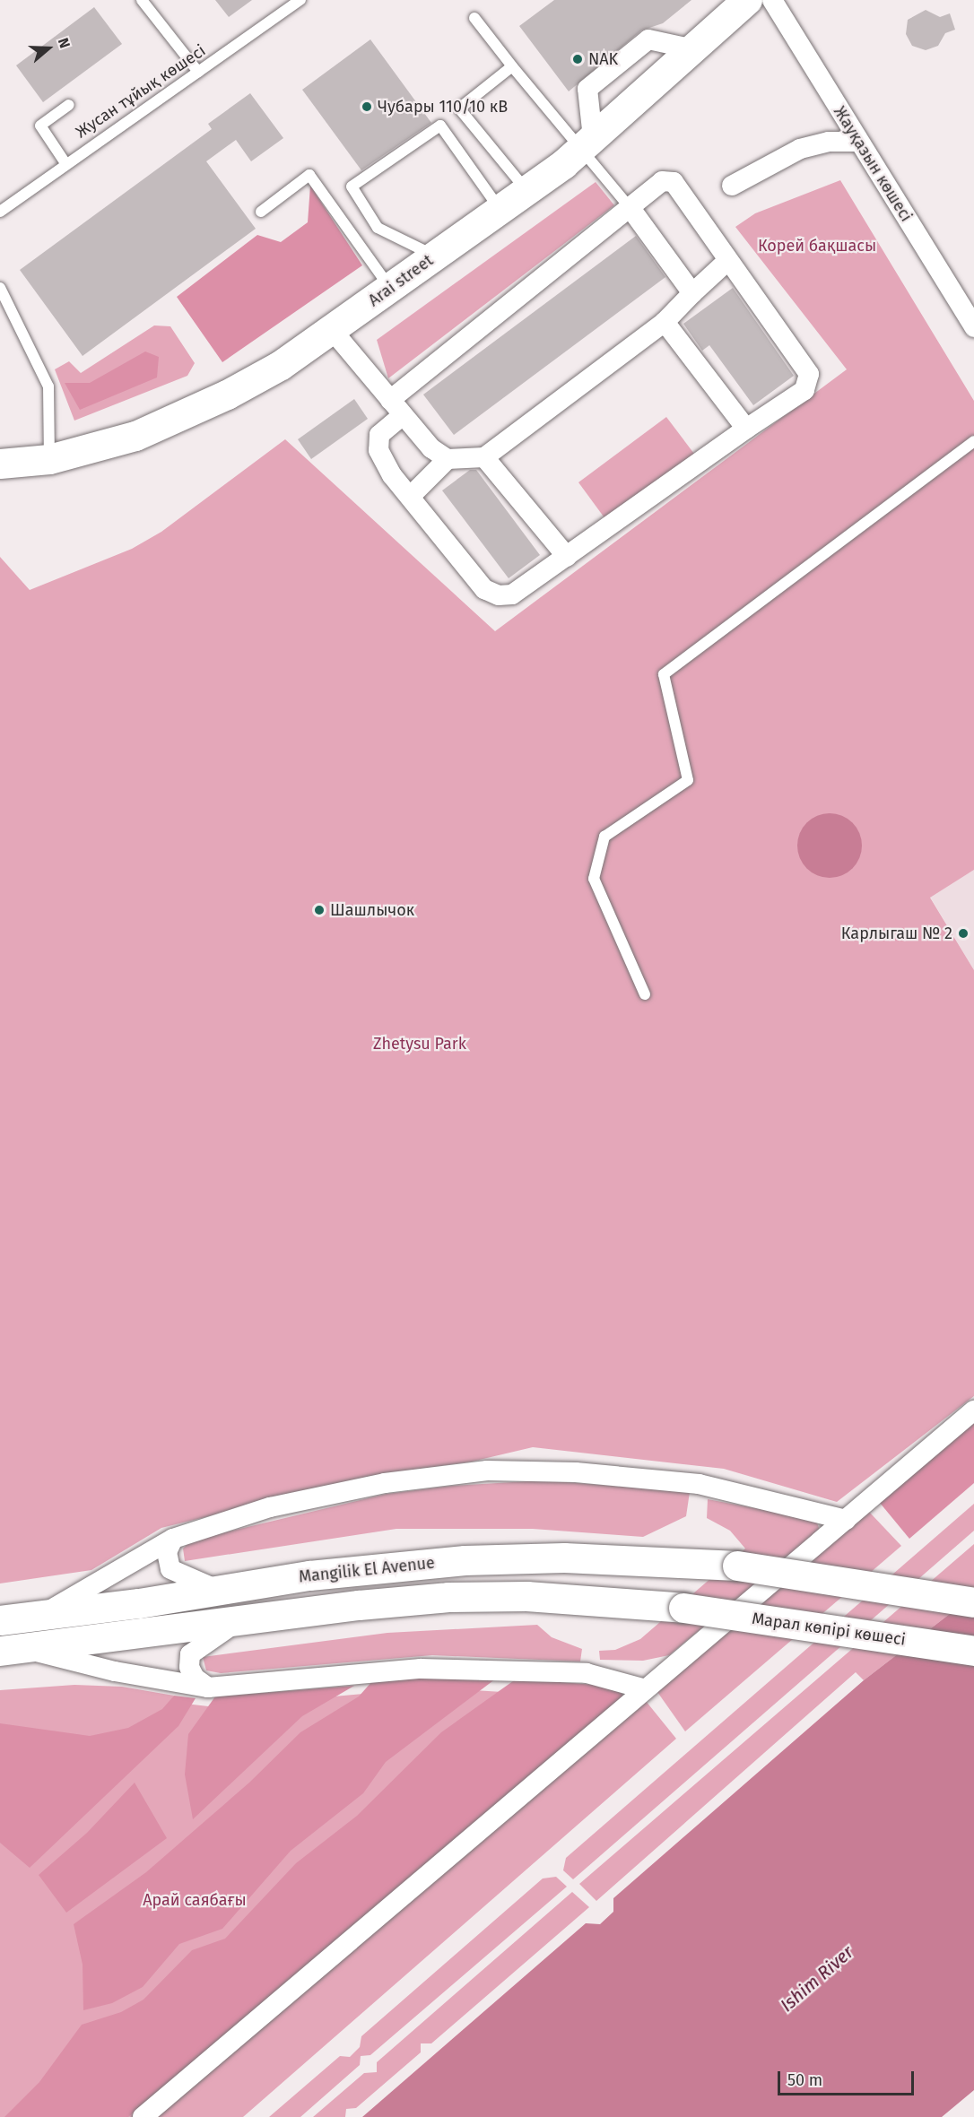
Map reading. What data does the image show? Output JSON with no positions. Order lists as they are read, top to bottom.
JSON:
{
  "streets": {
    "main road": ["Arai street", "Mangilik El Avenue", "Марал көпірі көшесі"],
    "street": ["Жауқазын көшесі"],
    "lane": ["Жусан тұйық көшесі"]
  },
  "crossings": [
    ["Mangilik El Avenue", "Марал көпірі көшесі"]
  ],
  "water": ["Ishim River"],
  "parks": ["Корей бақшасы", "Zhetysu Park", "Арай саябағы"],
  "places": [
    "NAK",
    "Чубары 110/10 кВ",
    "Шашлычок",
    "Карлыгаш № 2"
  ],
  "scale_bar": "50 m",
  "north": "right"
}
